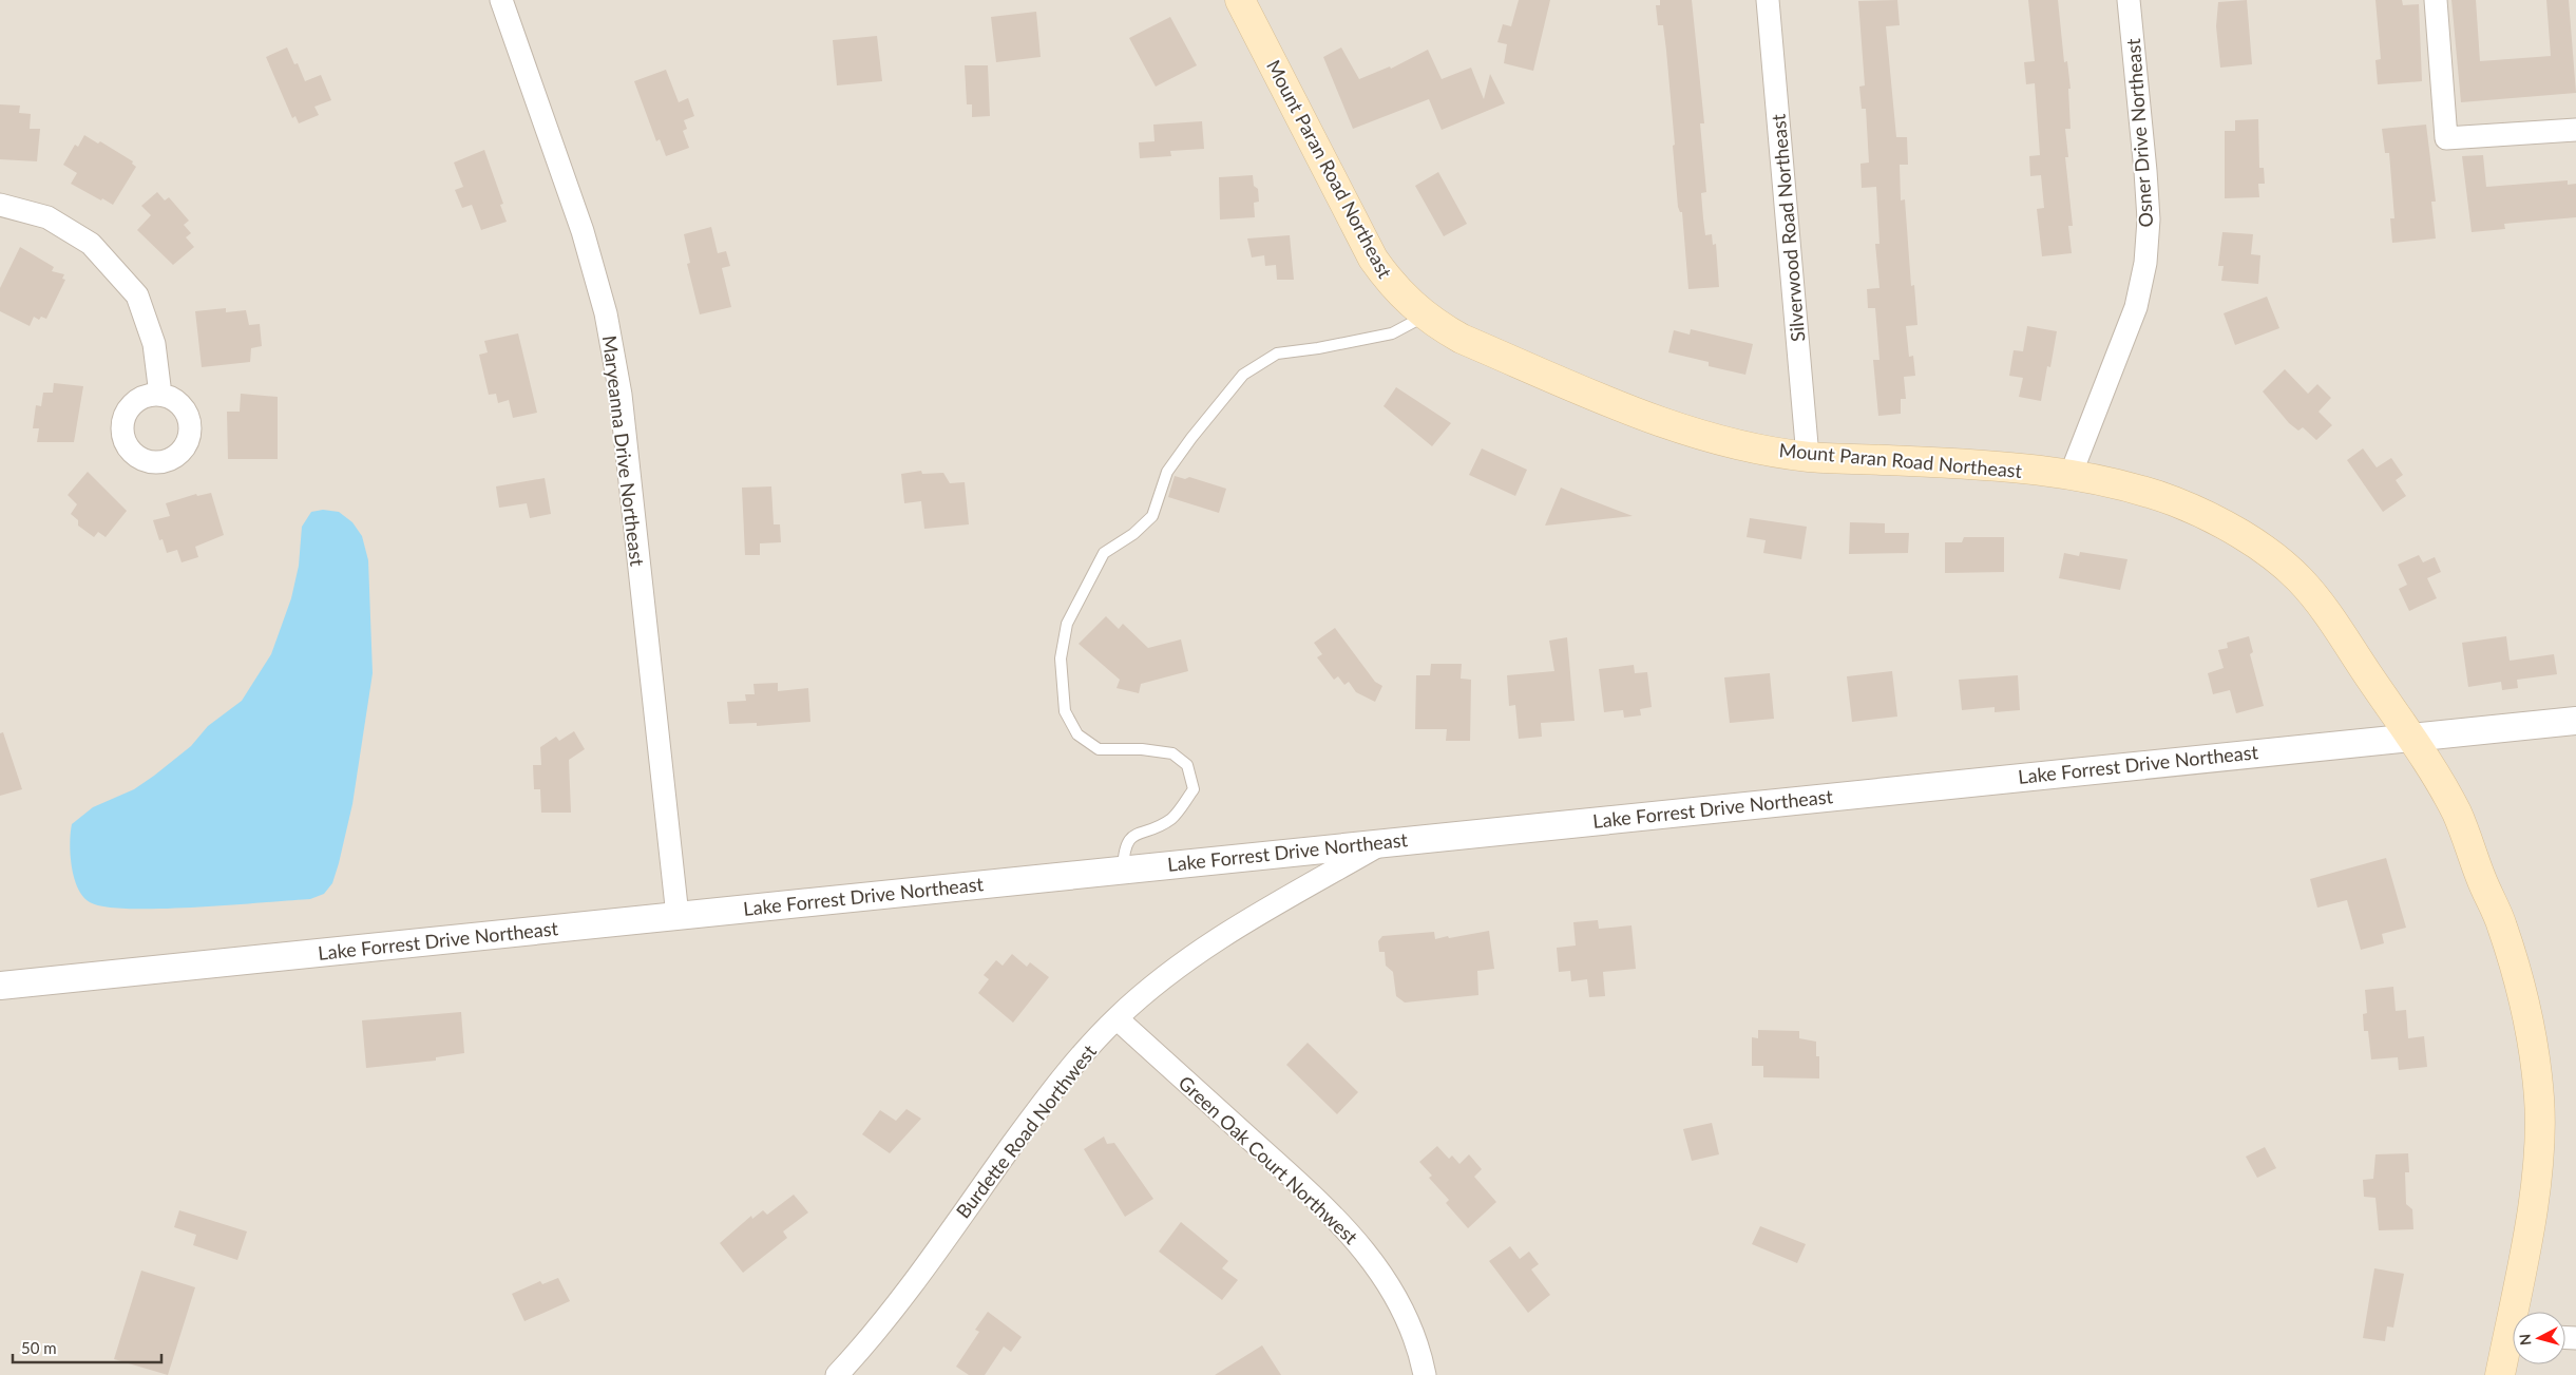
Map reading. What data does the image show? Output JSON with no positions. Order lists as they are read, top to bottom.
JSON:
{
  "streets": {
    "main road": ["Mount Paran Road Northeast"],
    "street": [
      "Osner Drive Northeast",
      "Silverwood Road Northeast",
      "Maryeanna Drive Northeast",
      "Lake Forrest Drive Northeast",
      "Burdette Road Northwest",
      "Green Oak Court Northwest"
    ]
  },
  "crossings": [
    ["Osner Drive Northeast", "Mount Paran Road Northeast"],
    ["Mount Paran Road Northeast", "Silverwood Road Northeast"],
    ["Mount Paran Road Northeast", "Lake Forrest Drive Northeast"],
    ["Maryeanna Drive Northeast", "Lake Forrest Drive Northeast"],
    ["Lake Forrest Drive Northeast", "Burdette Road Northwest"],
    ["Burdette Road Northwest", "Green Oak Court Northwest"]
  ],
  "scale_bar": "50 m",
  "north": "left"
}
